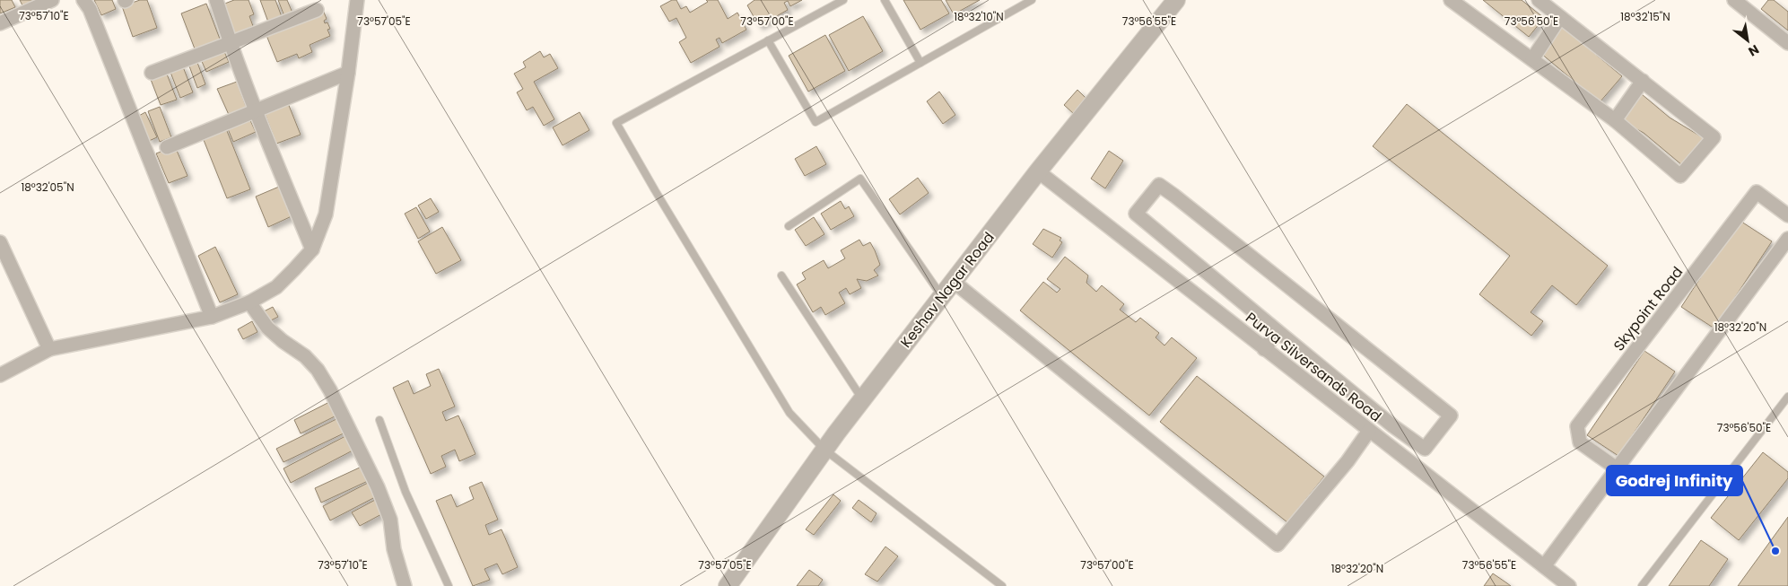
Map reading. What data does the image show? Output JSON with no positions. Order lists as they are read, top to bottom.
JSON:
{
  "streets": {
    "street": ["Keshav Nagar Road", "Skypoint Road", "Purva Silversands Road"]
  },
  "crossings": [
    ["Keshav Nagar Road", "Purva Silversands Road"]
  ],
  "places": ["Godrej Infinity"],
  "north": "bottom right",
  "coordinates": [
    "73°57'10\"E",
    "18°32'15\"N",
    "18°32'10\"N",
    "73°57'05\"E",
    "73°57'00\"E",
    "73°56'50\"E",
    "73°56'55\"E",
    "18°32'05\"N",
    "18°32'20\"N"
  ]
}
